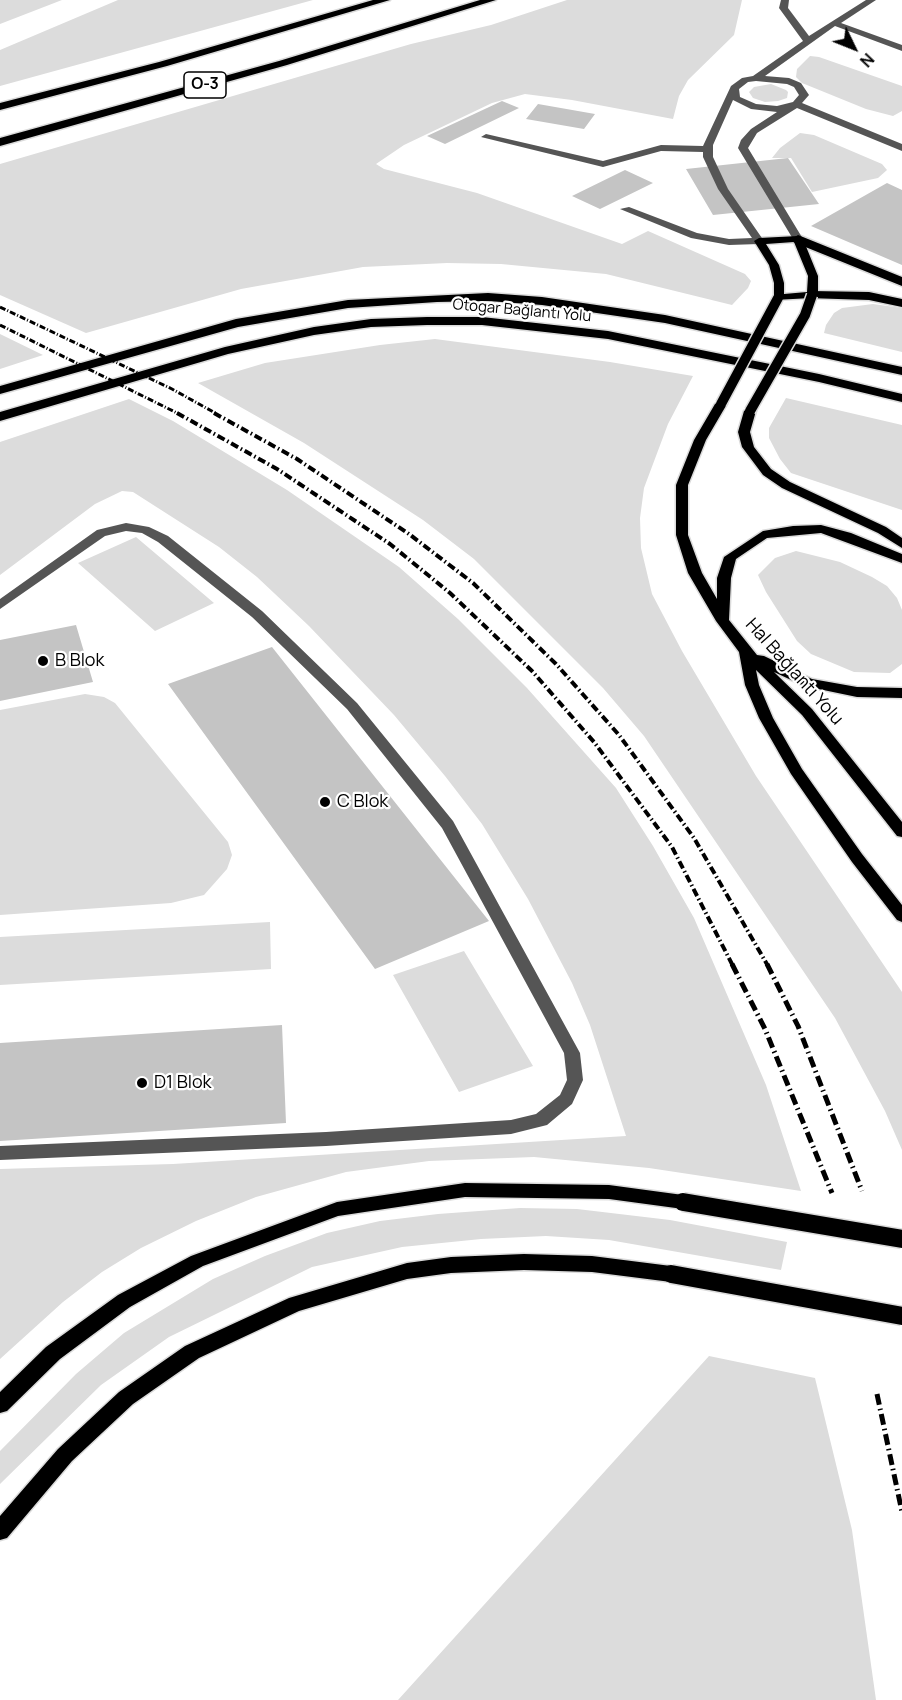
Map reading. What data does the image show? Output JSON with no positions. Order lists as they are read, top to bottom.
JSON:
{
  "streets": {
    "highway": ["O-3", "Otogar Bağlantı Yolu"],
    "main road": ["Hal Bağlantı Yolu"]
  },
  "places": ["B Blok", "C Blok", "D1 Blok"],
  "north": "bottom right"
}
